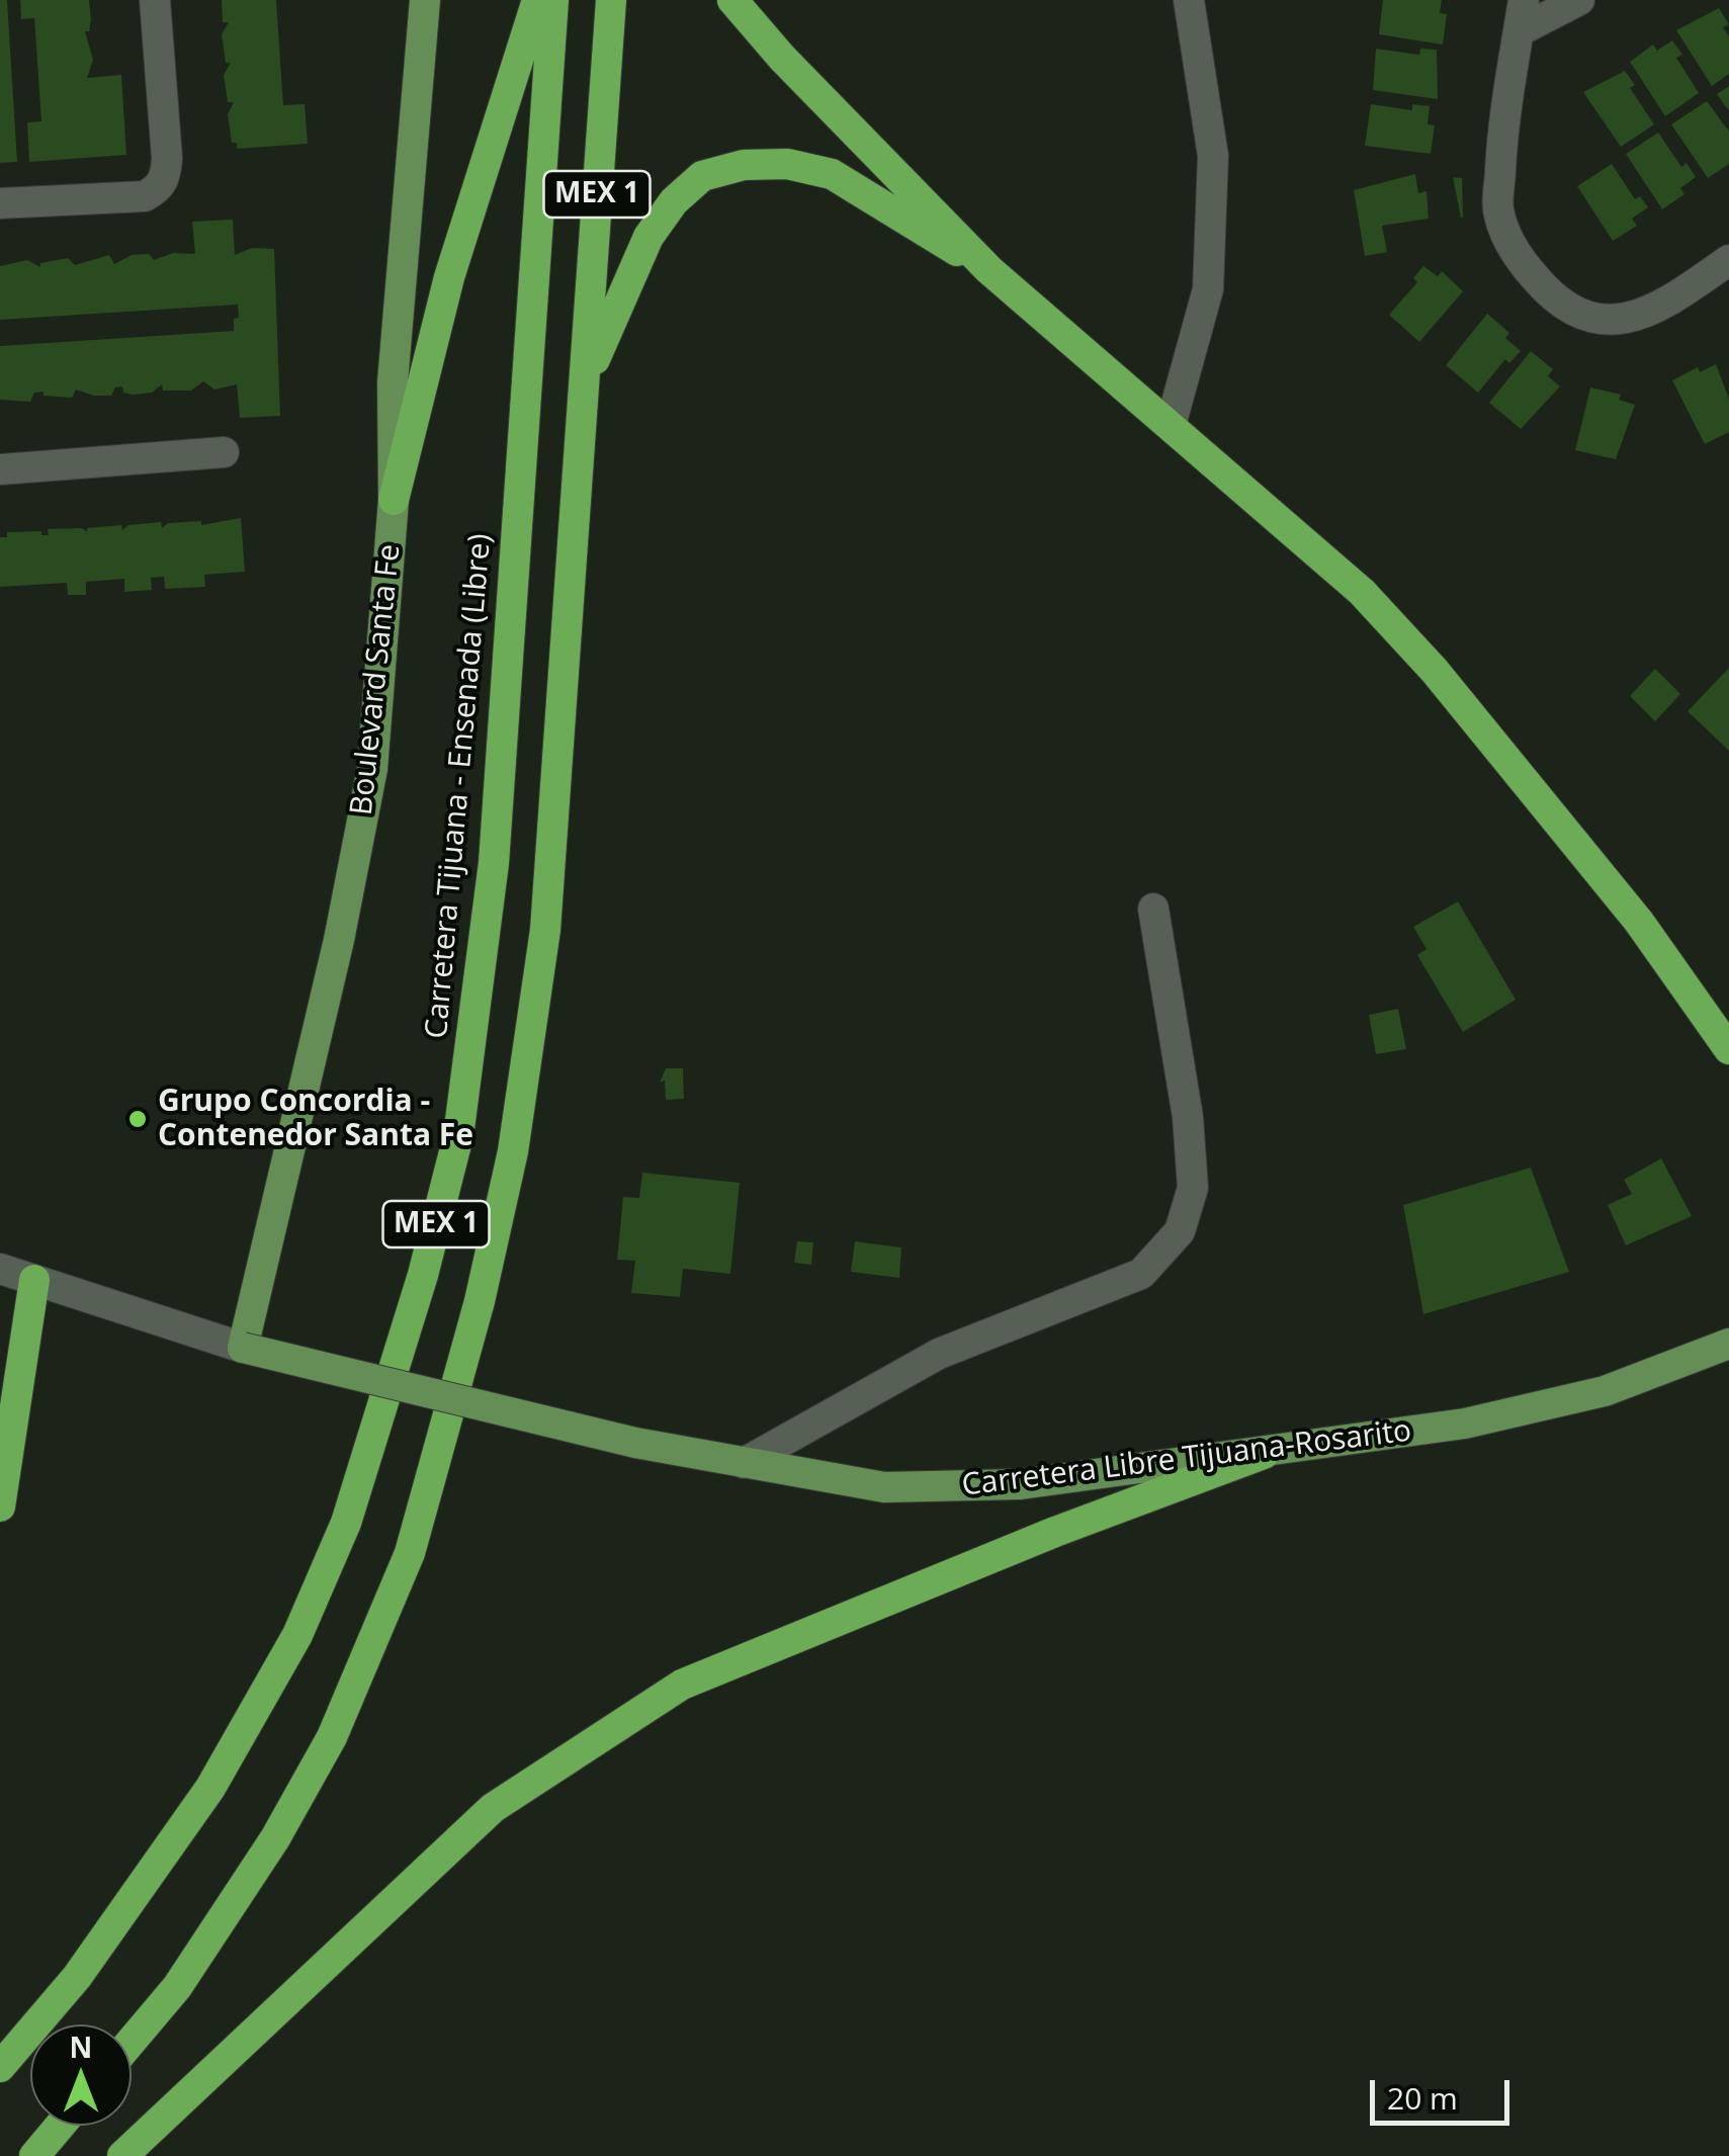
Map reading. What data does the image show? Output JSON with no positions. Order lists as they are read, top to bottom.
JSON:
{
  "streets": {
    "highway": ["MEX 1", "Carretera Tijuana - Ensenada (Libre)"],
    "main road": ["Boulevard Santa Fe", "Carretera Libre Tijuana-Rosarito"]
  },
  "crossings": [
    ["Boulevard Santa Fe", "Carretera Libre Tijuana-Rosarito"]
  ],
  "places": ["Grupo Concordia - Contenedor Santa Fe"],
  "scale_bar": "20 m",
  "north": "top"
}
